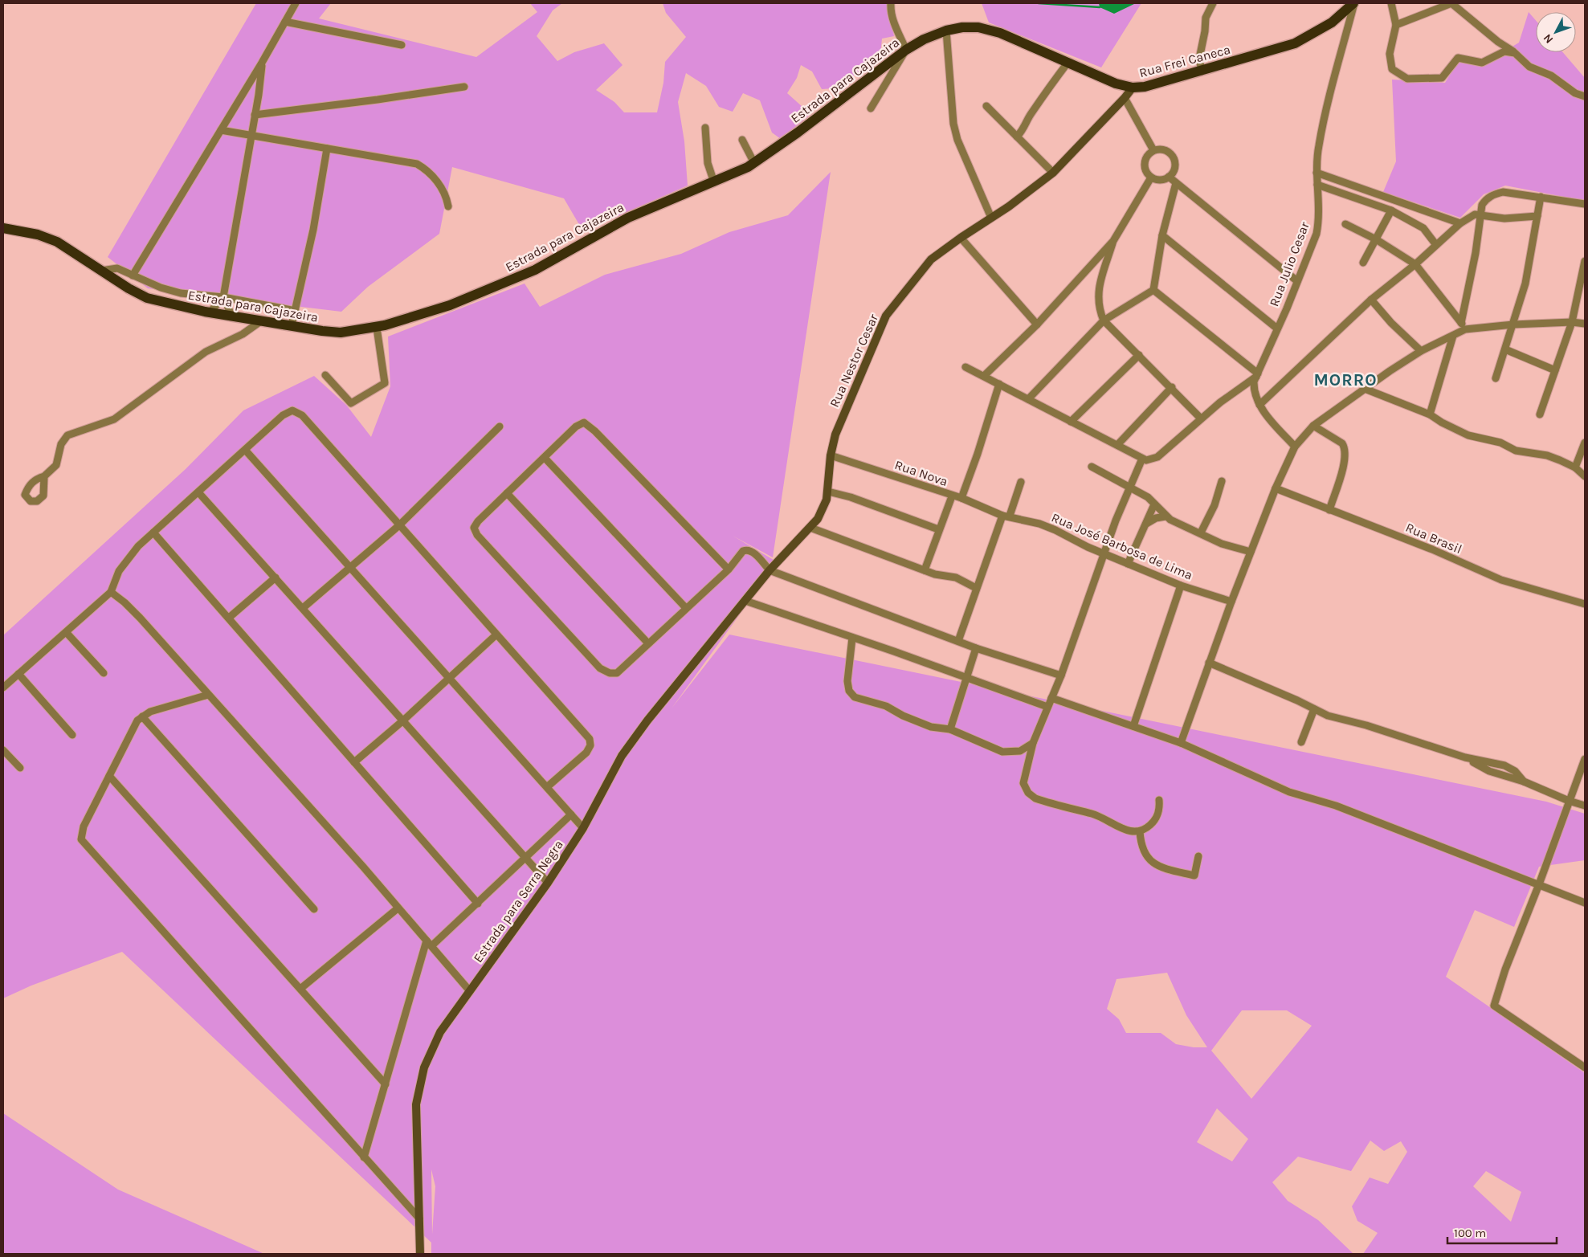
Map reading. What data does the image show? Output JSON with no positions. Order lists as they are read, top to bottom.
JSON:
{
  "streets": {
    "main road": ["Rua Frei Caneca", "Estrada para Cajazeira"],
    "street": [
      "Rua Julio Cesar",
      "Rua Nestor Cesar",
      "Rua Nova",
      "Rua Brasil",
      "Rua José Barbosa de Lima",
      "Estrada para Serra Negra"
    ]
  },
  "crossings": [
    ["Rua Frei Caneca", "Estrada para Cajazeira"],
    ["Rua Frei Caneca", "Rua Julio Cesar"],
    ["Rua Frei Caneca", "Rua Nestor Cesar"],
    ["Rua Nestor Cesar", "Rua Nova"],
    ["Rua Nestor Cesar", "Estrada para Serra Negra"],
    ["Rua Nova", "Rua José Barbosa de Lima"]
  ],
  "districts": ["MORRO"],
  "scale_bar": "100 m",
  "north": "bottom left"
}
